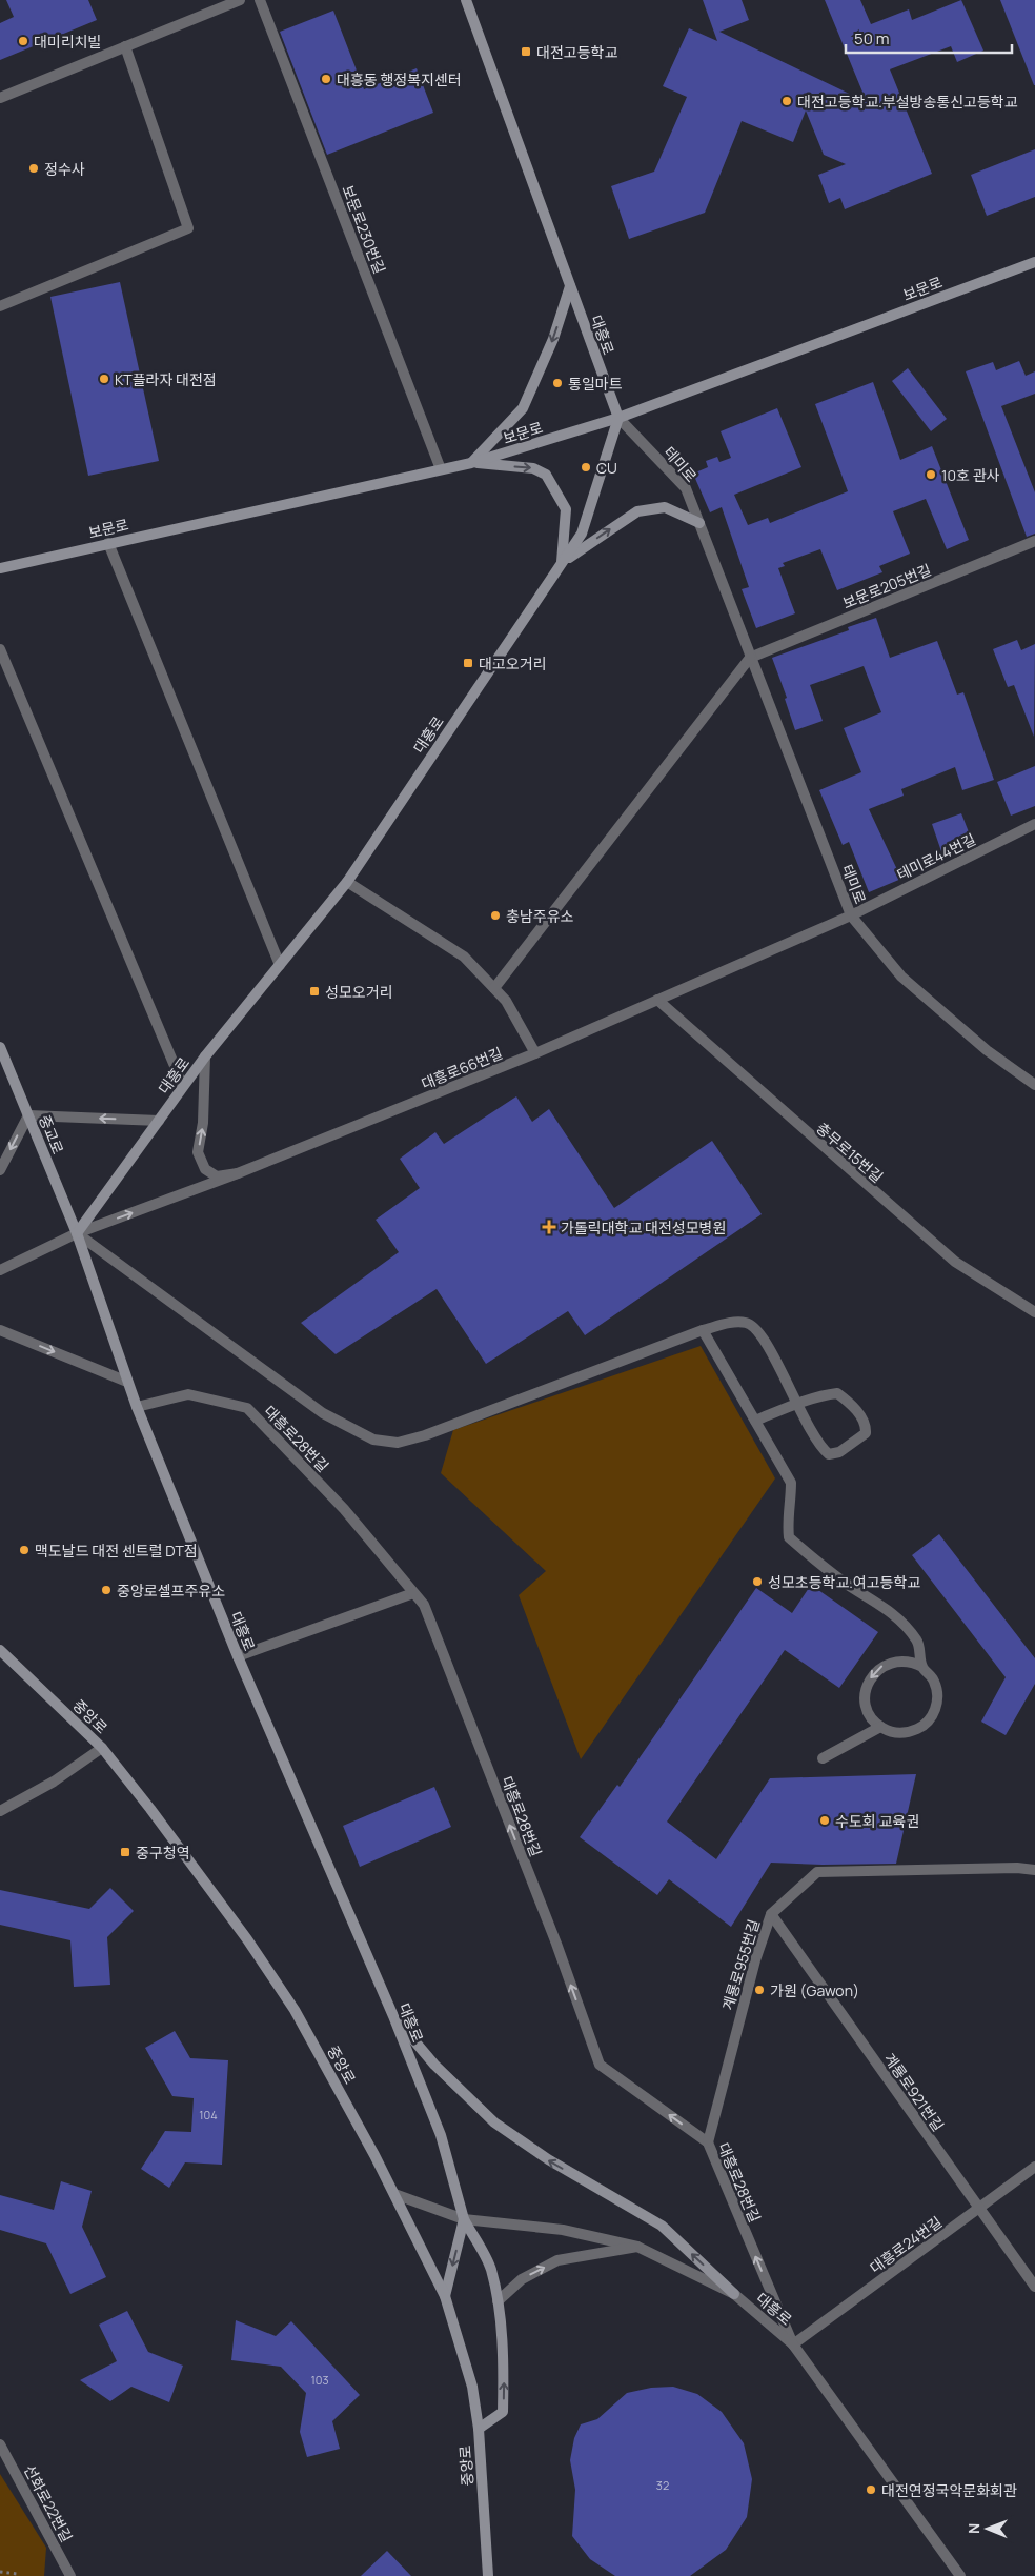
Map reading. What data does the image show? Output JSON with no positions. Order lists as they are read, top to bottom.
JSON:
{
  "streets": {
    "main road": [
      "보문로",
      "대흥로",
      "중교로",
      "중앙로"
    ],
    "street": [
      "보문로230번길",
      "테미로",
      "보문로205번길",
      "테미로44번길",
      "대흥로66번길",
      "충무로15번길",
      "대흥로28번길",
      "계룡로955번길",
      "계룡로921번길",
      "대흥로24번길",
      "선화로22번길"
    ]
  },
  "crossings": [
    ["보문로230번길", "보문로"],
    ["보문로", "대흥로"],
    ["보문로", "테미로"],
    ["대흥로", "테미로"],
    ["대흥로", "대흥로66번길"],
    ["대흥로", "중교로"],
    ["대흥로", "대흥로28번길"],
    ["대흥로", "중앙로"],
    ["대흥로", "대흥로24번길"],
    ["테미로", "보문로205번길"],
    ["테미로", "테미로44번길"],
    ["테미로", "대흥로66번길"],
    ["테미로44번길", "대흥로66번길"],
    ["대흥로66번길", "중교로"],
    ["대흥로66번길", "충무로15번길"],
    ["대흥로28번길", "계룡로955번길"],
    ["대흥로28번길", "대흥로24번길"],
    ["계룡로955번길", "계룡로921번길"],
    ["계룡로921번길", "대흥로24번길"]
  ],
  "one_way": ["대흥로28번길"],
  "places": {
    "other": [
      "대미리치빌",
      "대흥동 행정복지센터",
      "대전고등학교.부설방송통신고등학교",
      "정수사",
      "KT플라자 대전점",
      "통일마트",
      "CU",
      "10호 관사",
      "충남주유소",
      "맥도날드 대전 센트럴 DT점",
      "성모초등학교.여고등학교",
      "중앙로셀프주유소",
      "수도회 교육권",
      "가원 (Gawon)",
      "대전연정국악문화회관"
    ],
    "transit": [
      "대전고등학교",
      "대고오거리",
      "성모오거리",
      "중구청역"
    ],
    "health": ["가톨릭대학교 대전성모병원"]
  },
  "house_numbers": ["104", "103", "32"],
  "scale_bar": "50 m",
  "north": "left"
}
